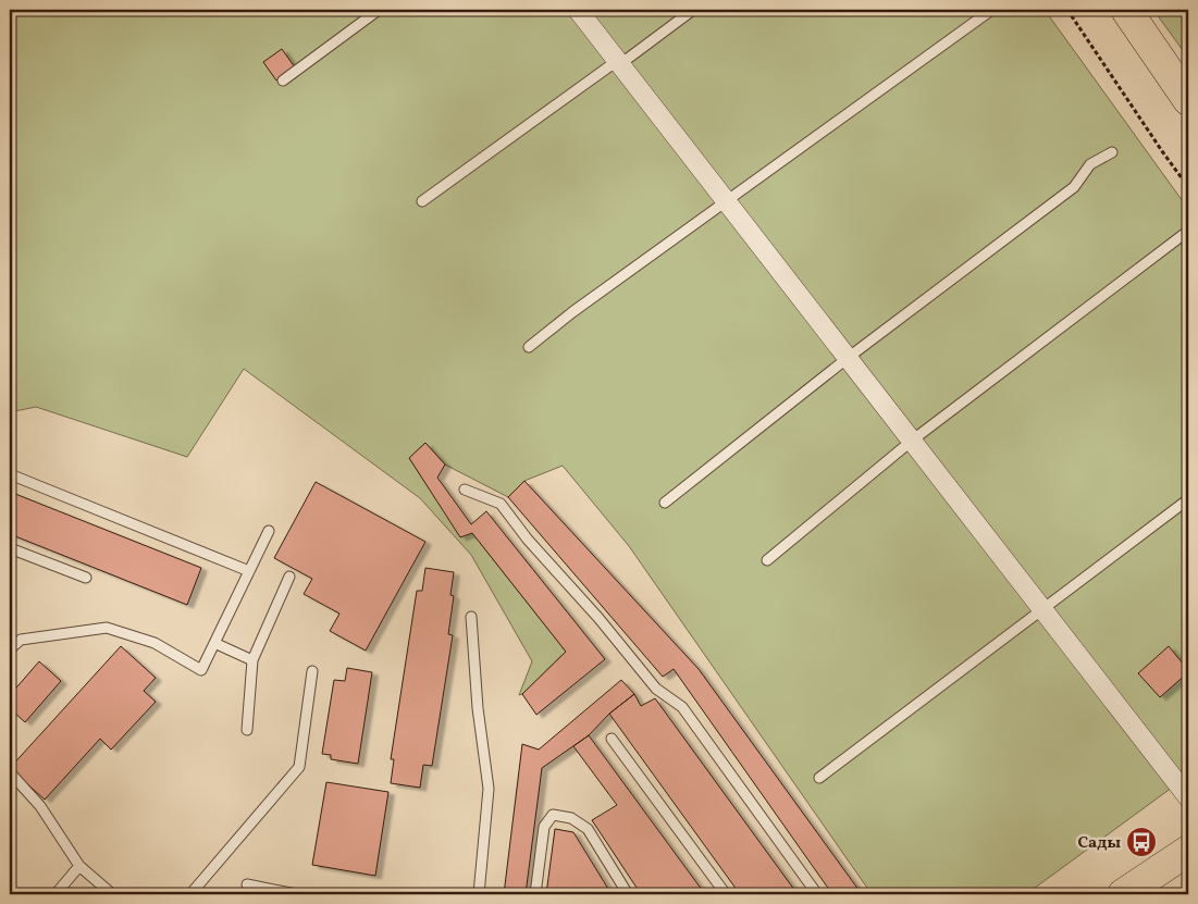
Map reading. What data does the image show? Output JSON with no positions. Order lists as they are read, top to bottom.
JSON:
{
  "places": {
    "bus stop": ["Сады"]
  }
}
